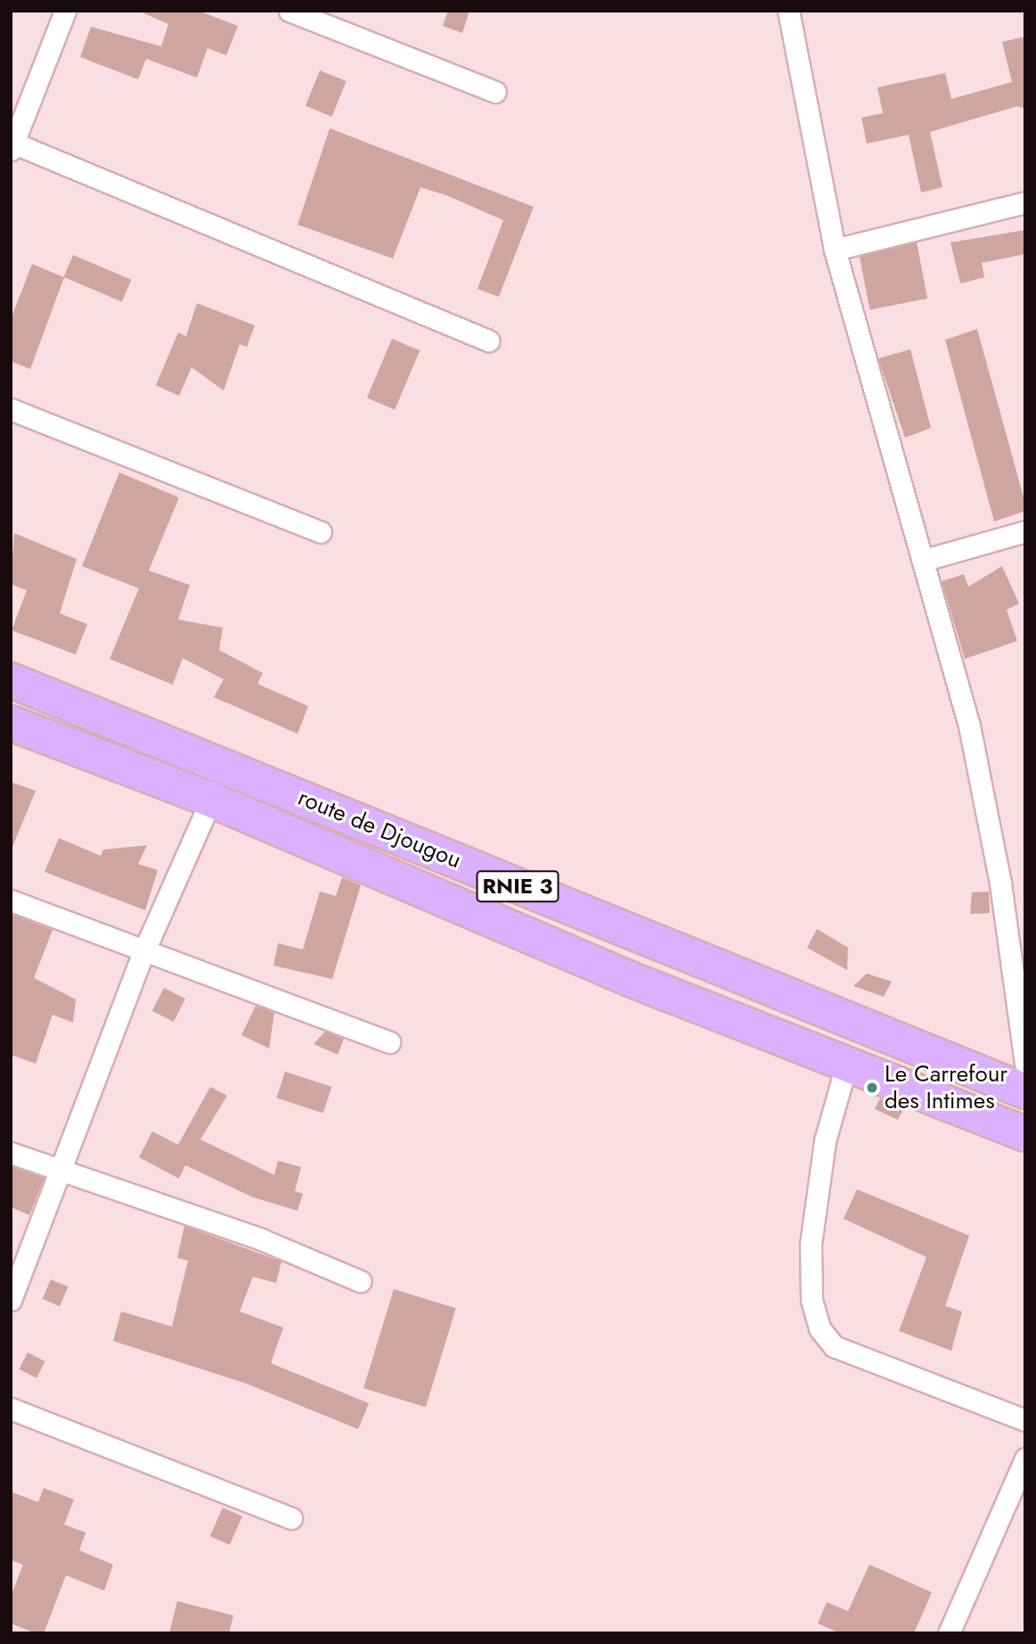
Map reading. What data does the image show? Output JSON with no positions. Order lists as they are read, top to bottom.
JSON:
{
  "streets": {
    "highway": ["route de Djougou", "RNIE 3"]
  },
  "places": ["Le Carrefour des Intimes"]
}
